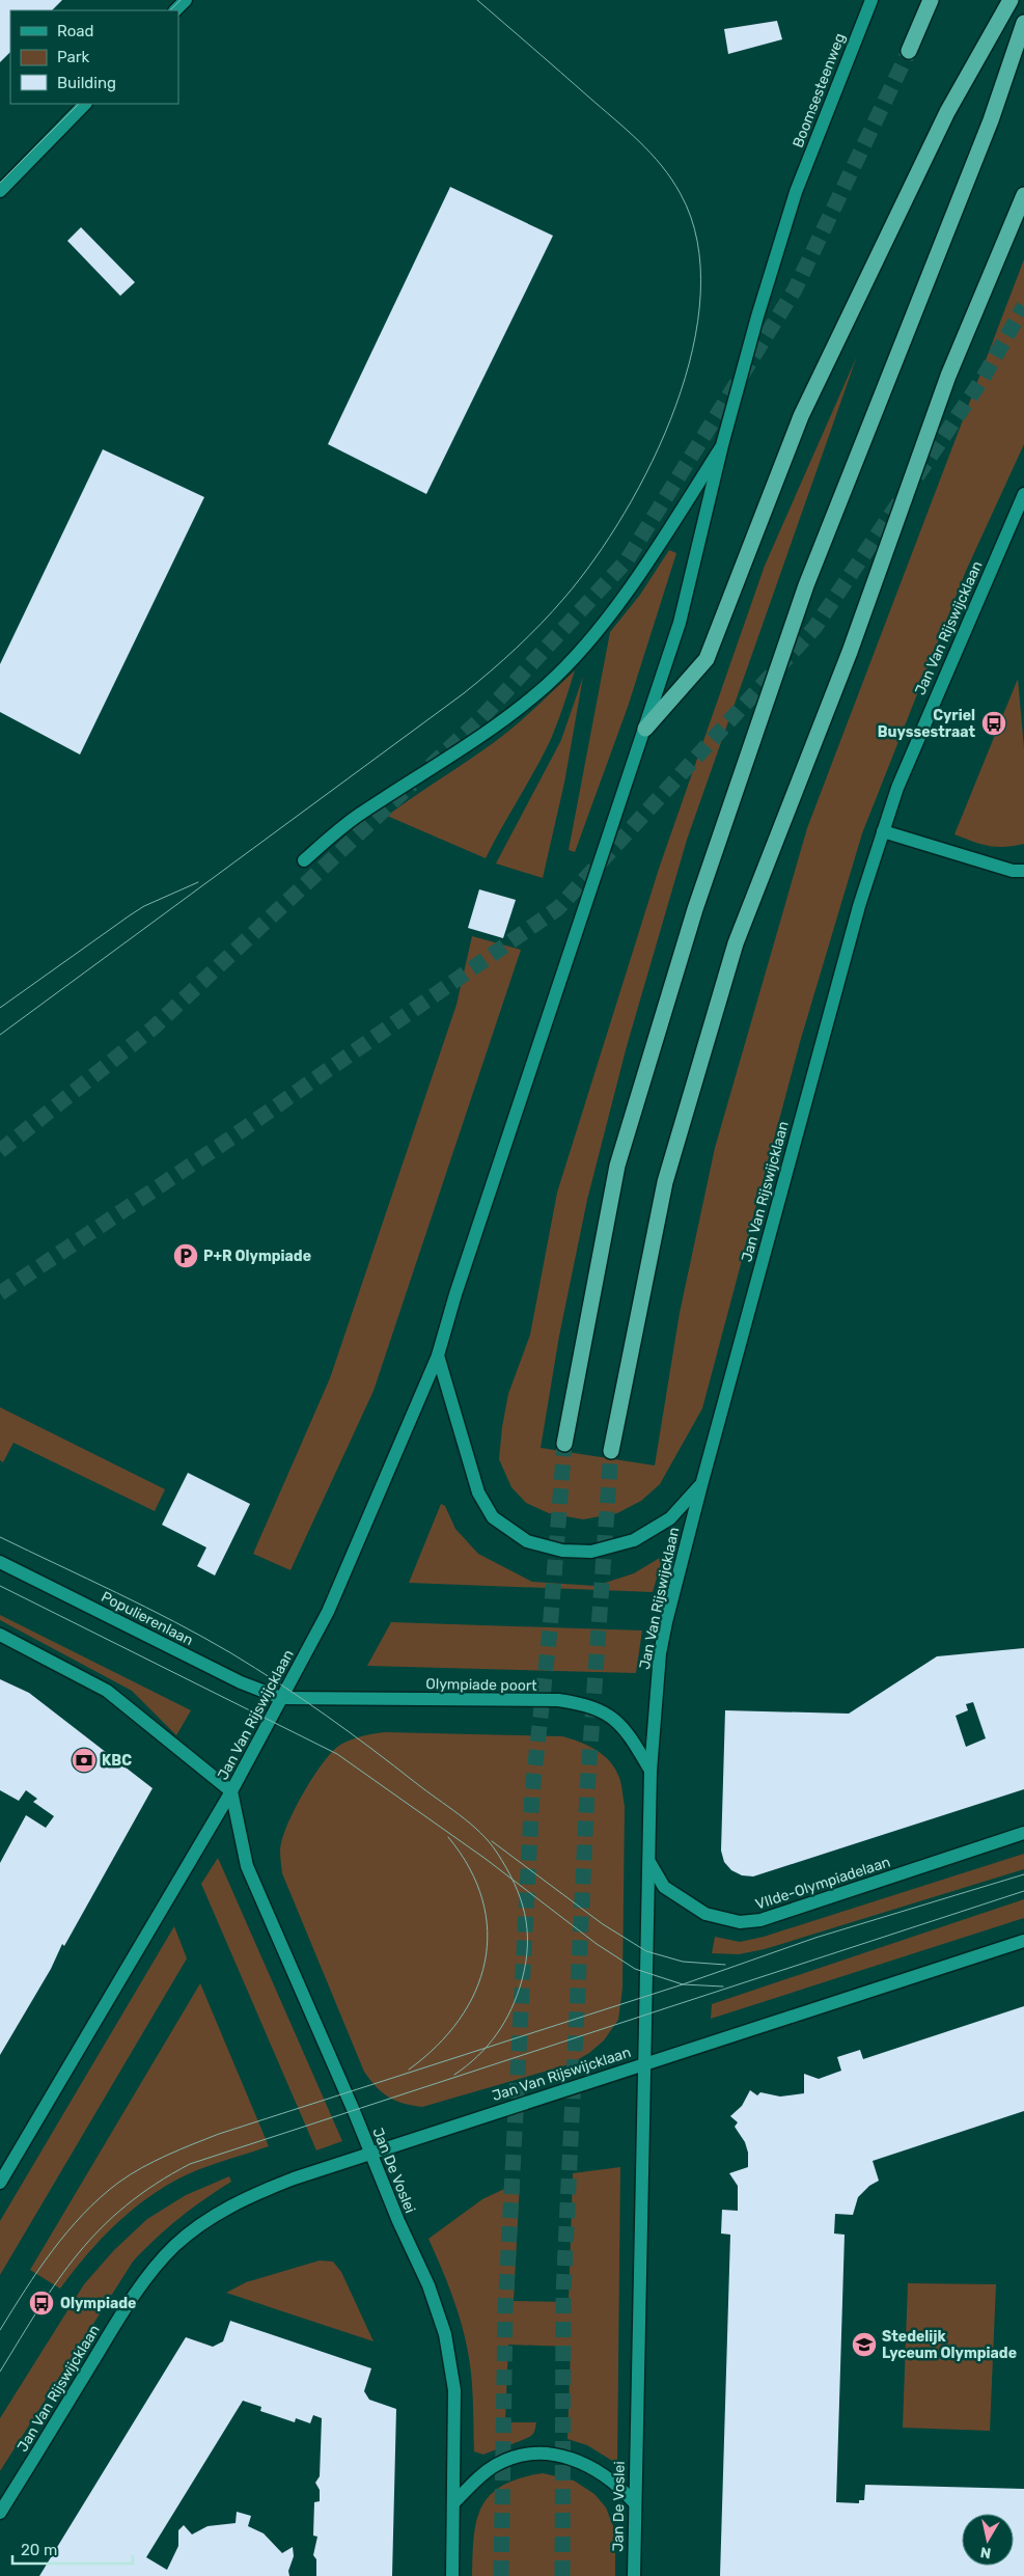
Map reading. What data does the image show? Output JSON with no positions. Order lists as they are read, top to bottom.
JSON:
{
  "streets": {
    "main road": [
      "Boomsesteenweg",
      "Jan Van Rijswijcklaan",
      "Populierenlaan",
      "Olympiade poort",
      "VIIde-Olympiadelaan",
      "Jan De Voslei"
    ]
  },
  "crossings": [
    ["Boomsesteenweg", "Jan Van Rijswijcklaan"],
    ["Jan Van Rijswijcklaan", "Populierenlaan"],
    ["Jan Van Rijswijcklaan", "Olympiade poort"],
    ["Jan Van Rijswijcklaan", "VIIde-Olympiadelaan"],
    ["Jan Van Rijswijcklaan", "Jan De Voslei"],
    ["Populierenlaan", "Olympiade poort"]
  ],
  "places": {
    "bus stop": ["Cyriel Buyssestraat", "Olympiade"],
    "parking": ["P+R Olympiade"],
    "bank": ["KBC"],
    "school or university": ["Stedelijk Lyceum Olympiade"]
  },
  "legend": ["Road", "Park", "Building"],
  "scale_bar": "20 m",
  "north": "bottom"
}
